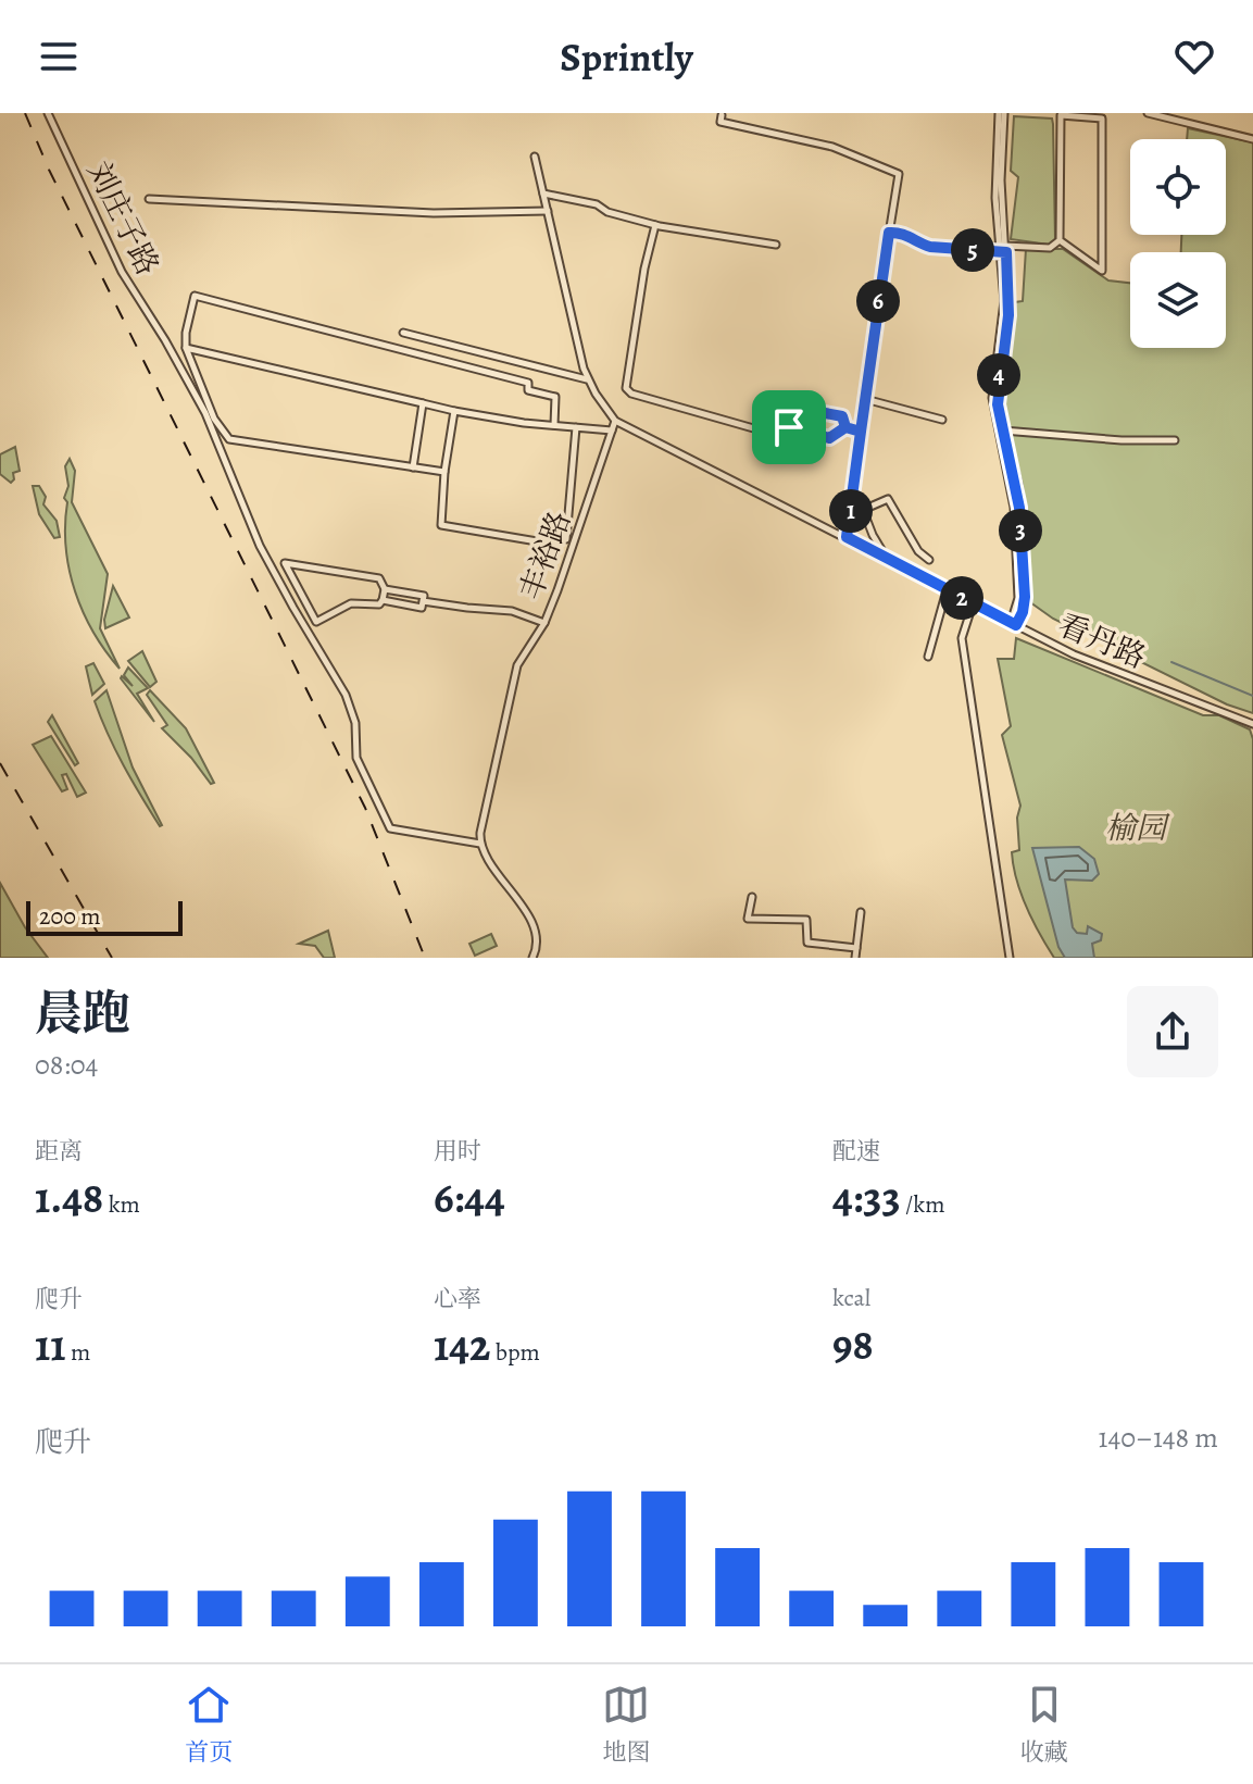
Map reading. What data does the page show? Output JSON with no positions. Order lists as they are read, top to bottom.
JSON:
{
  "streets": {
    "street": ["刘庄子路", "丰裕路", "看丹路"]
  },
  "crossings": [
    ["刘庄子路", "丰裕路"],
    ["丰裕路", "看丹路"]
  ],
  "parks": ["榆园"],
  "scale_bar": "200 m",
  "page": {
    "header": "Sprintly",
    "pins": [
      "5",
      "6",
      "4",
      "1",
      "3",
      "2"
    ],
    "scale": "200 m",
    "heading": ["晨跑", "08:04"],
    "stats": [
      ["距离", "1.48 km"],
      ["用时", "6:44"],
      ["配速", "4:33 /km"],
      ["爬升", "11 m"],
      ["心率", "142 bpm"],
      ["kcal", "98"]
    ],
    "chart": ["爬升", "140–148 m"],
    "tabs": ["首页", "地图", "收藏"]
  }
}
